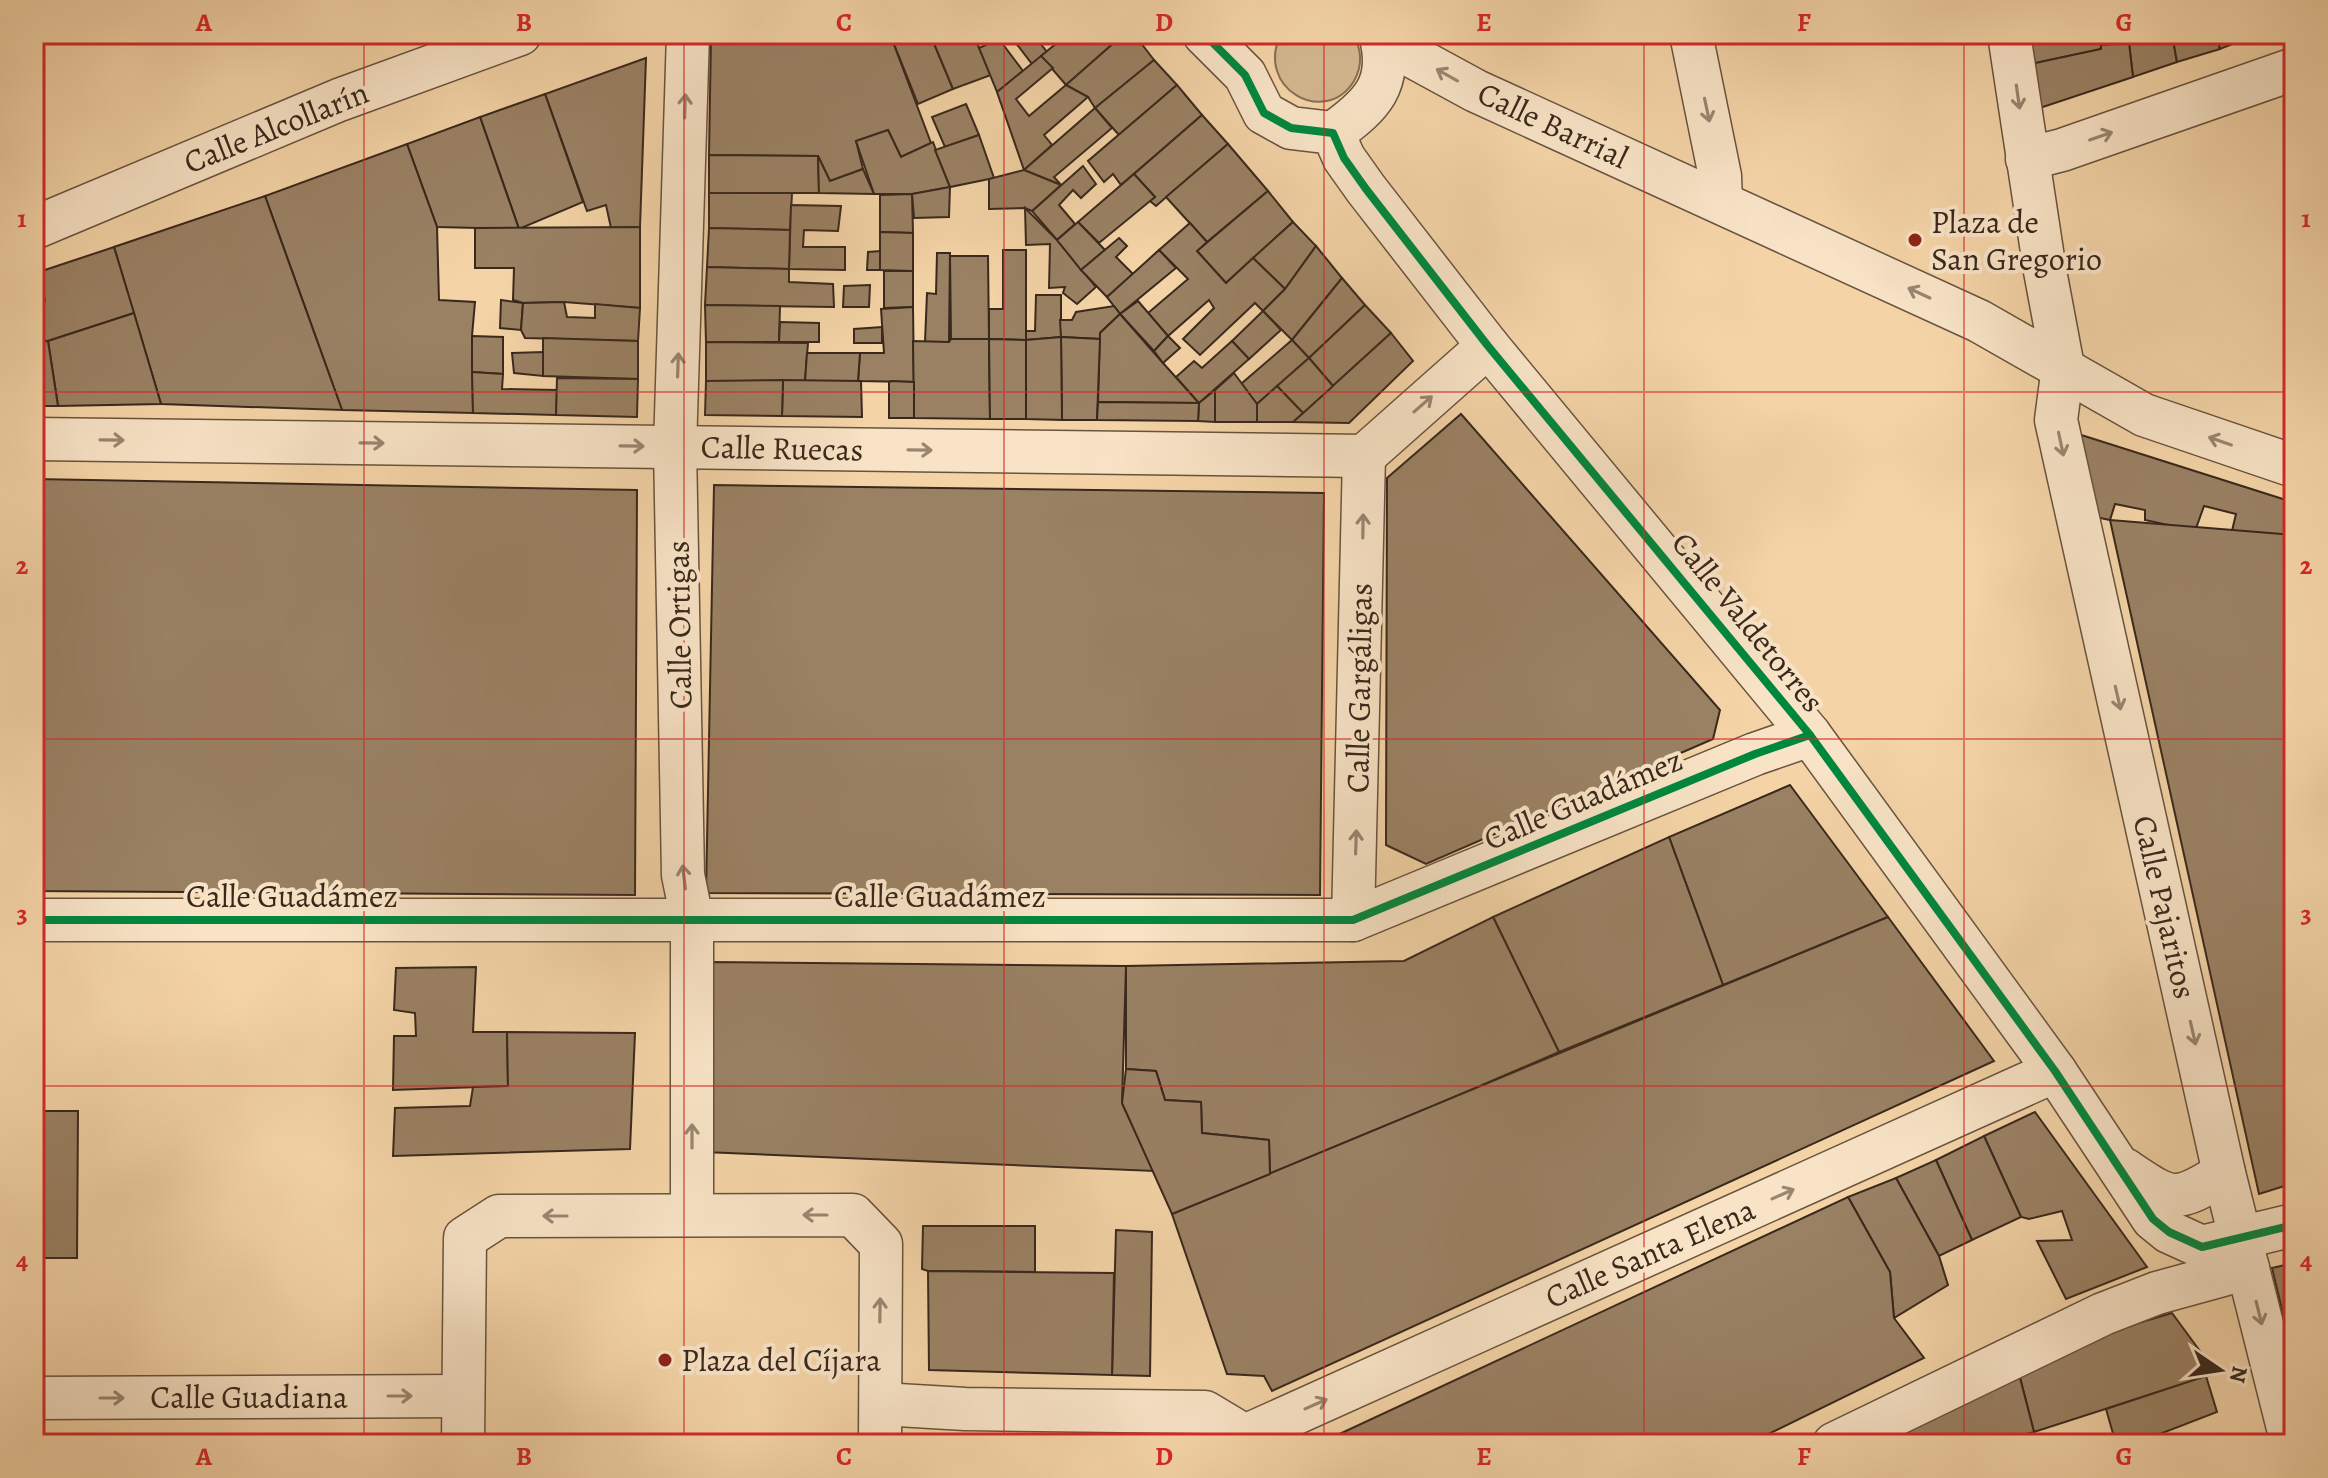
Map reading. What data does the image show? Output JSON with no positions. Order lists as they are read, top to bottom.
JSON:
{
  "streets": {
    "street": [
      "Calle Barrial",
      "Calle Alcollarín",
      "Calle Ruecas",
      "Calle Valdetorres",
      "Calle Ortigas",
      "Calle Gargáligas",
      "Calle Guadámez",
      "Calle Pajaritos",
      "Calle Santa Elena",
      "Calle Guadiana"
    ]
  },
  "crossings": [
    ["Calle Ruecas", "Calle Ortigas"],
    ["Calle Ruecas", "Calle Gargáligas"],
    ["Calle Valdetorres", "Calle Guadámez"],
    ["Calle Valdetorres", "Calle Pajaritos"],
    ["Calle Valdetorres", "Calle Santa Elena"],
    ["Calle Ortigas", "Calle Guadámez"],
    ["Calle Gargáligas", "Calle Guadámez"]
  ],
  "one_way": [
    "Calle Barrial",
    "Calle Ruecas",
    "Calle Ortigas",
    "Calle Gargáligas",
    "Calle Pajaritos",
    "Calle Guadiana"
  ],
  "places": ["Plaza de San Gregorio", "Plaza del Cíjara"],
  "north": "right",
  "grid": {
    "columns": [
      "A",
      "B",
      "C",
      "D",
      "E",
      "F",
      "G"
    ],
    "rows": [
      "1",
      "2",
      "3",
      "4"
    ]
  }
}
